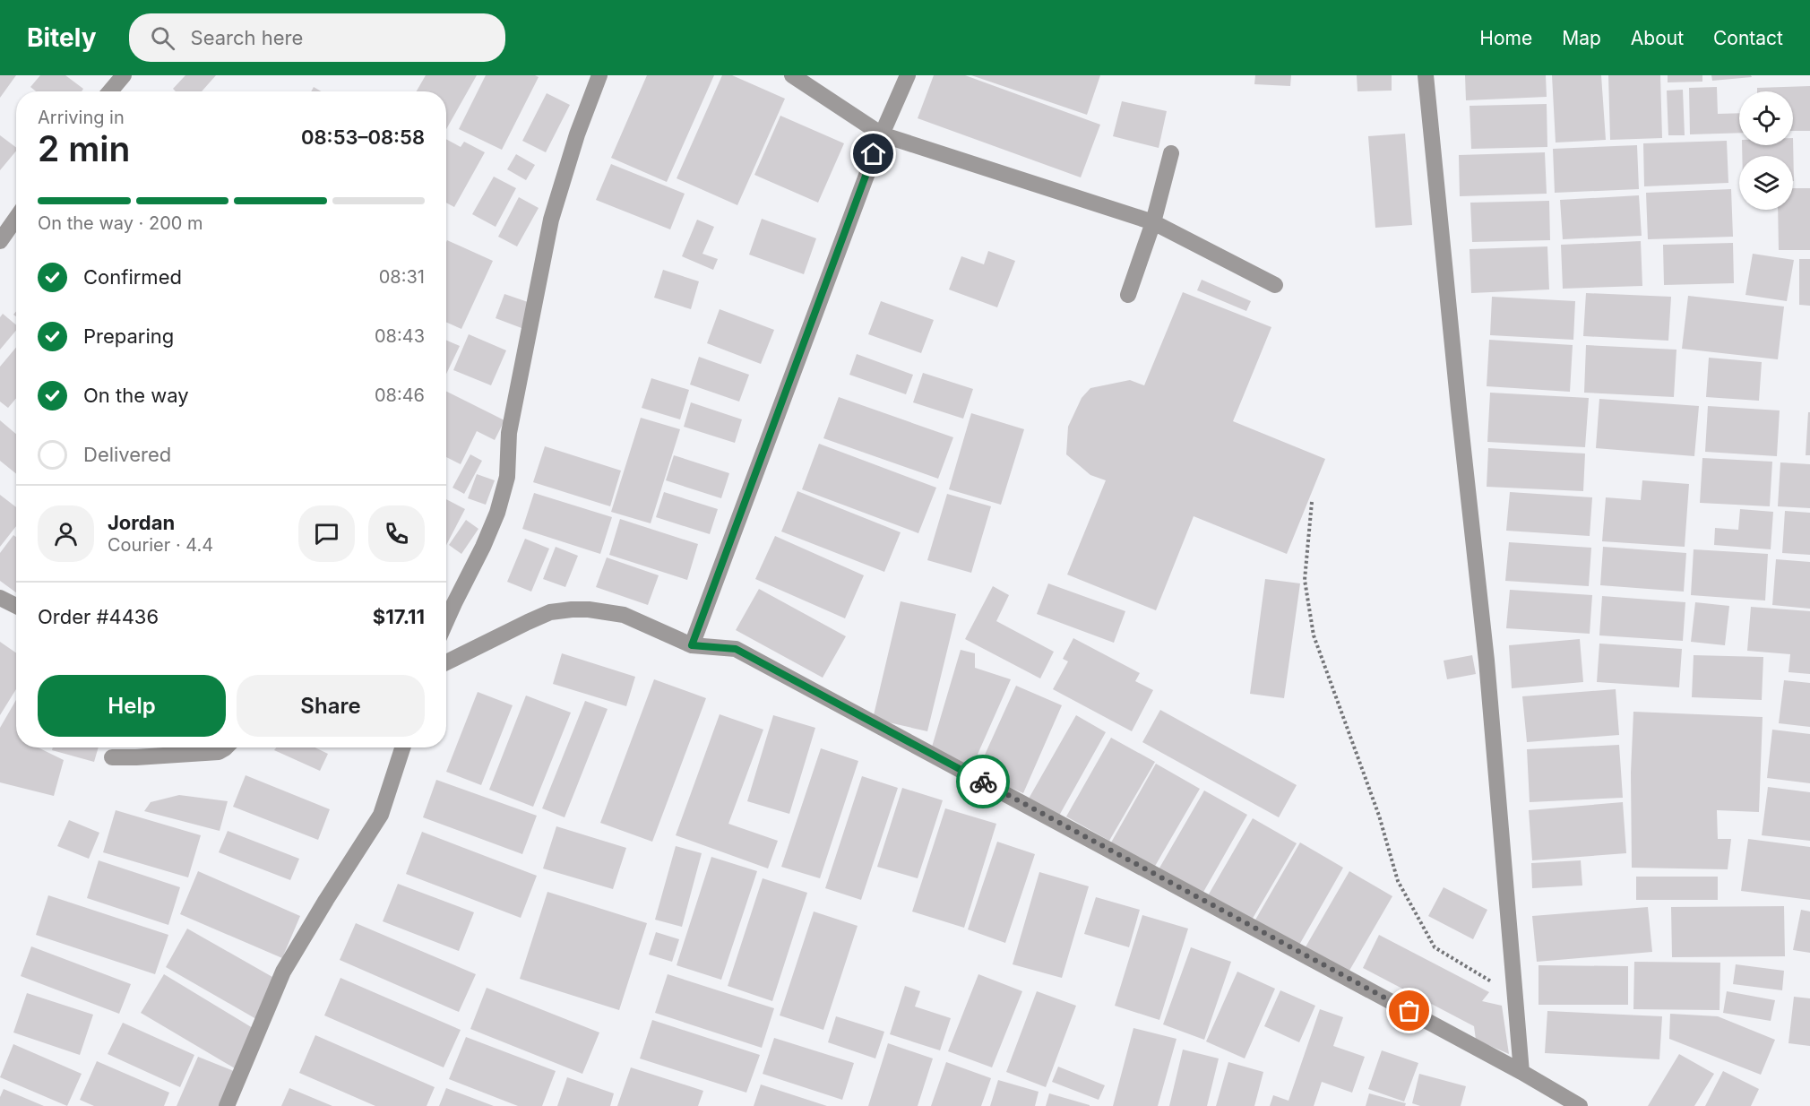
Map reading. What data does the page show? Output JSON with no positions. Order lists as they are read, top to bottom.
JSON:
{
  "page": {
    "header": "Bitely",
    "search": "Search here",
    "nav": [
      "Home",
      "Map",
      "About",
      "Contact"
    ],
    "heading": ["2 min", "Arriving in", "08:53–08:58"],
    "panel": [
      "Jordan",
      "Courier · 4.4",
      "Order #4436",
      "$17.11"
    ],
    "bar": "On the way · 200 m",
    "list": [
      ["Confirmed", "08:31"],
      ["Preparing", "08:43"],
      ["On the way", "08:46"],
      "Delivered"
    ],
    "buttons": ["Help", "Share"]
  }
}
